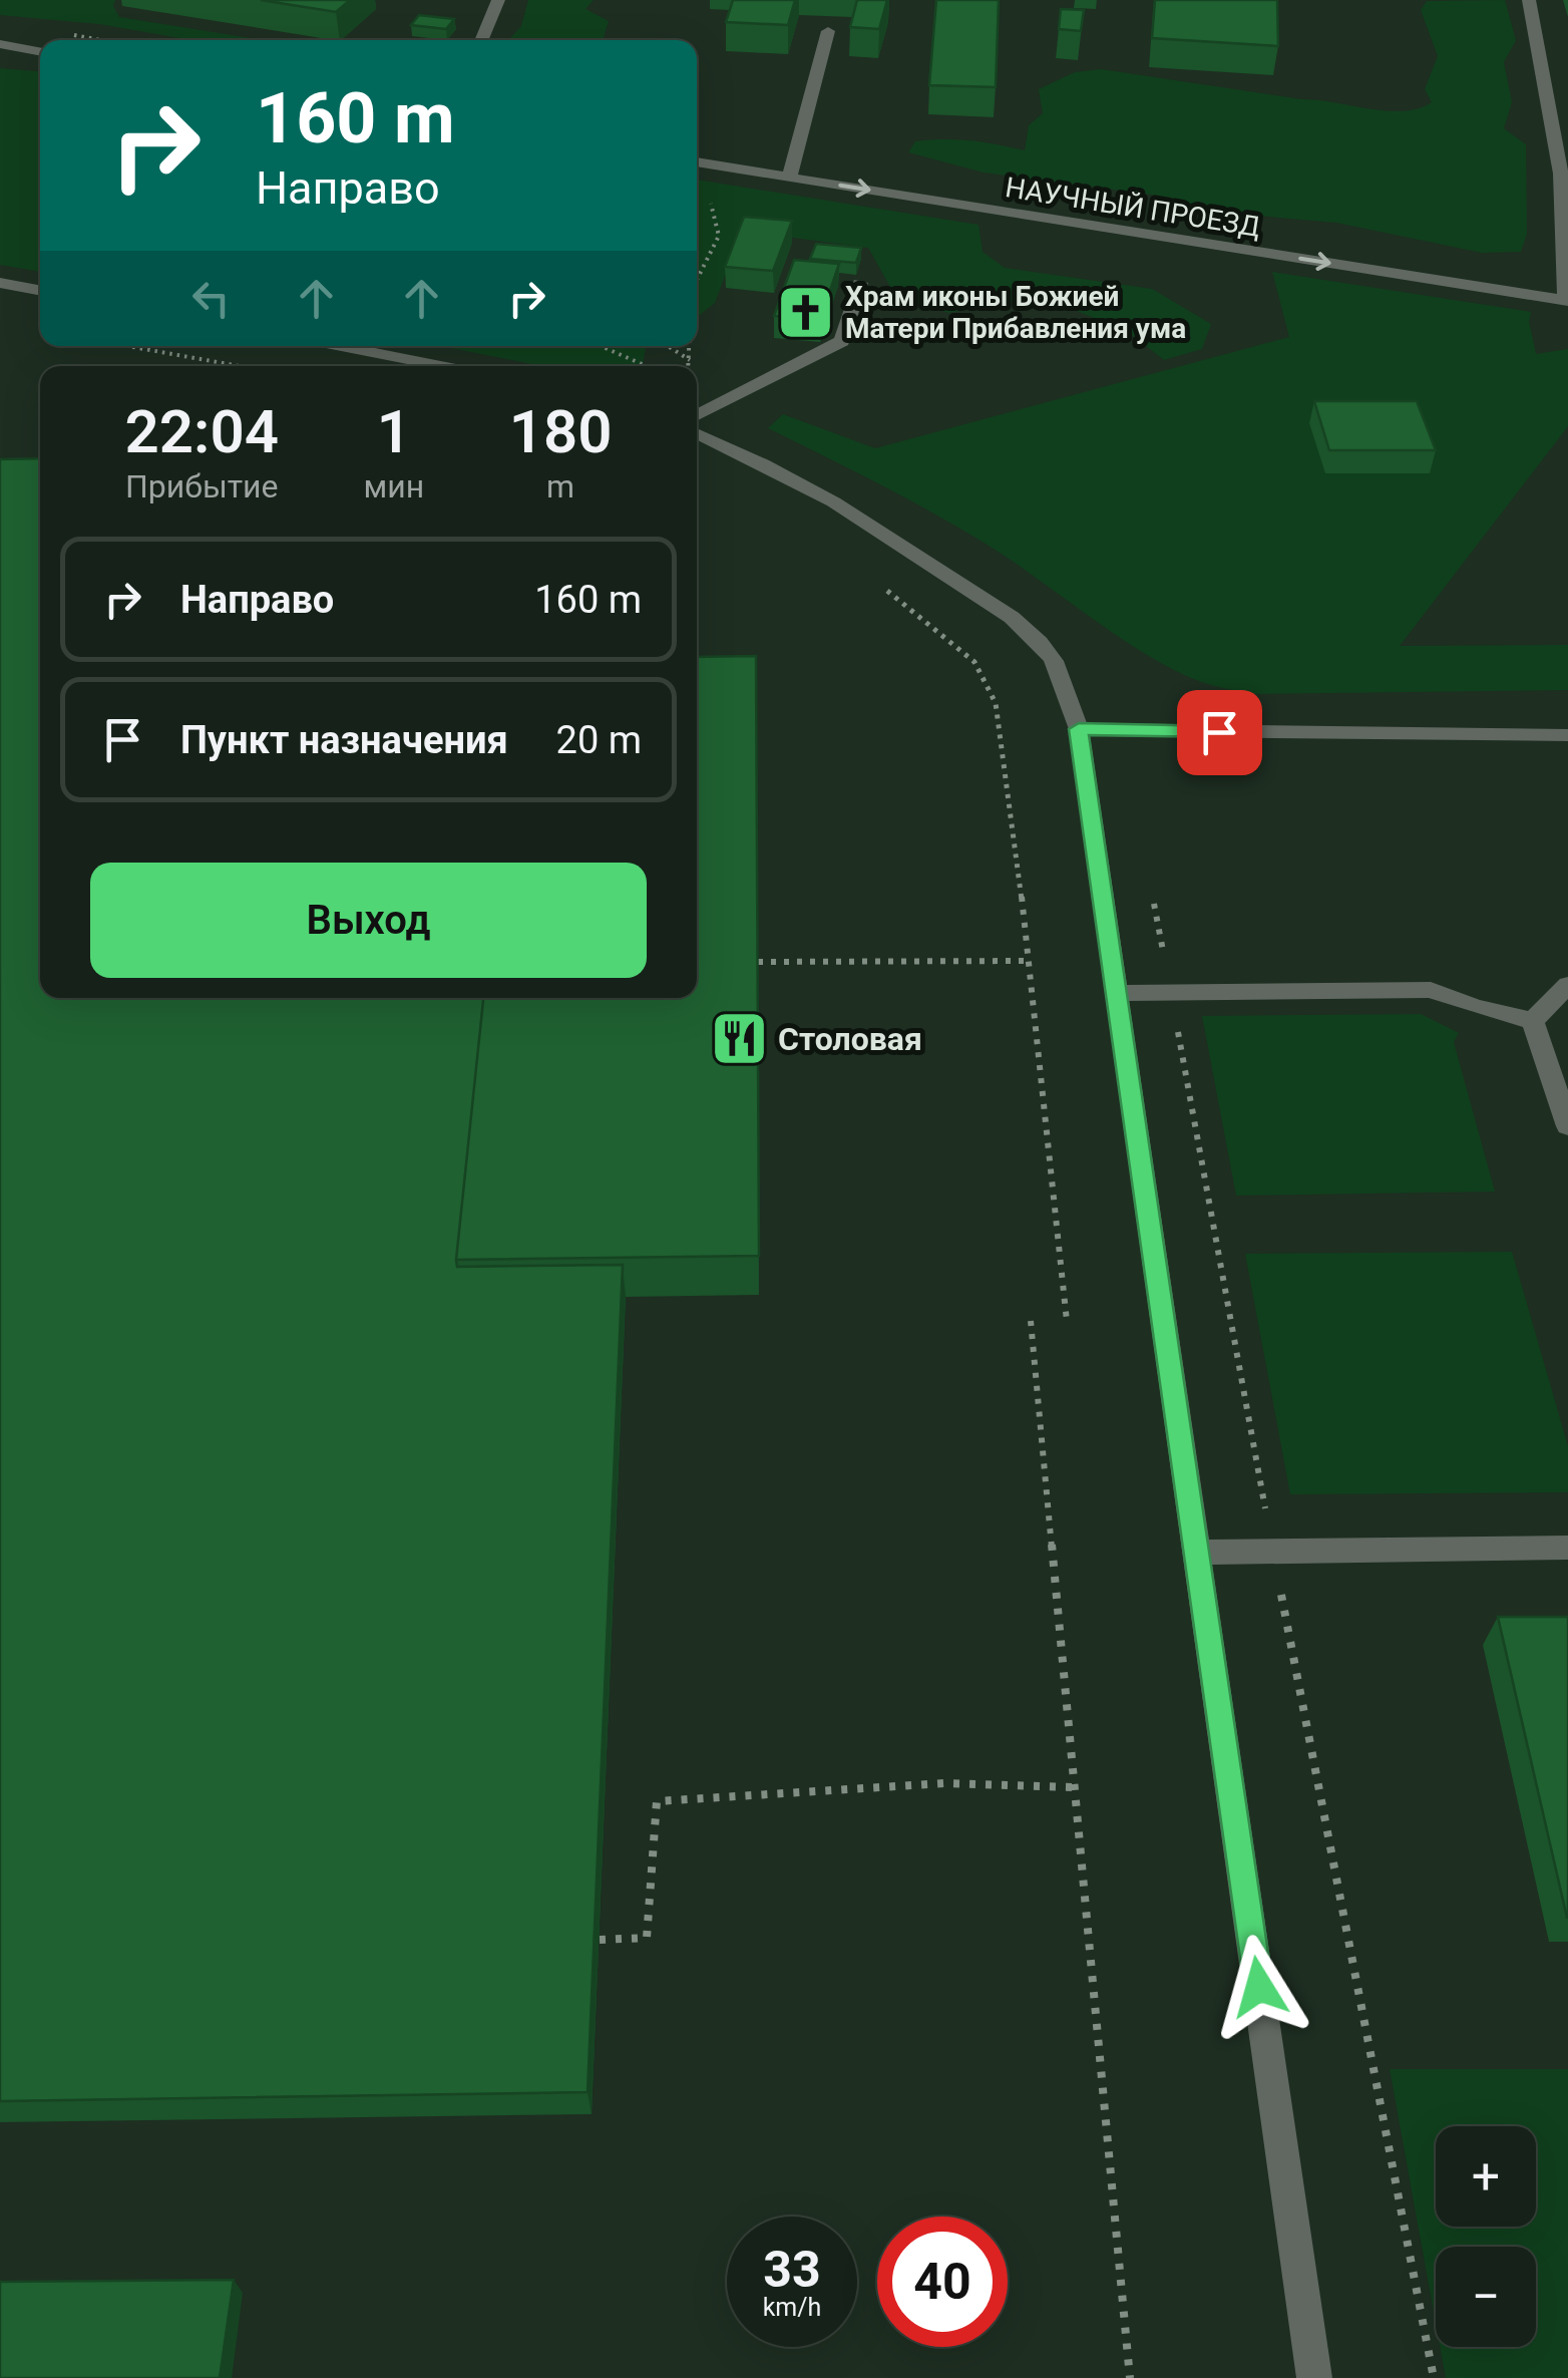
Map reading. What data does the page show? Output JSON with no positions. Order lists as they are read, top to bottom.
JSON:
{
  "streets": {
    "street": ["НАУЧНЫЙ ПРОЕЗД"]
  },
  "one_way": ["НАУЧНЫЙ ПРОЕЗД"],
  "places": {
    "church": ["Храм иконы Божией Матери Прибавления ума"],
    "restaurant": ["Столовая"]
  },
  "page": {
    "turn": ["160 m", "Направо"],
    "eta": [
      "22:04",
      "Прибытие",
      "1",
      "мин",
      "180",
      "m"
    ],
    "list": [
      {
        "name": "Направо",
        "value": "160 m"
      },
      {
        "name": "Пункт назначения",
        "value": "20 m"
      }
    ],
    "buttons": "Выход",
    "map_buttons": ["+", "−"],
    "speed": "33 km/h",
    "limit": "40"
  }
}
